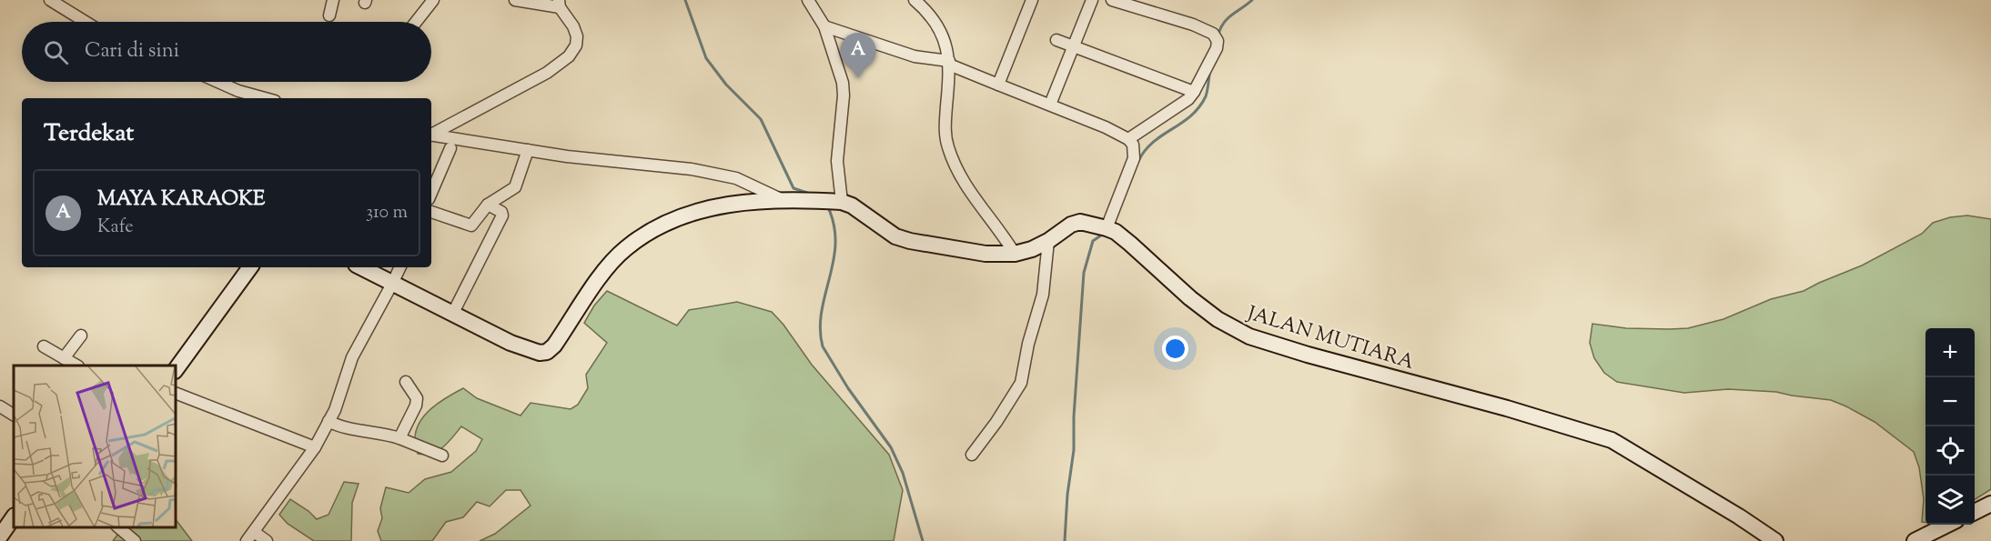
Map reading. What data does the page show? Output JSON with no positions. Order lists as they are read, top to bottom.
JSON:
{
  "streets": {
    "street": ["JALAN MUTIARA"]
  },
  "page": {
    "search": "Cari di sini",
    "pins": "A",
    "heading": "Terdekat",
    "list": [
      {
        "mark": "A",
        "name": "MAYA KARAOKE",
        "note": "Kafe",
        "value": "310 m"
      }
    ],
    "map_buttons": ["+", "−"]
  }
}
